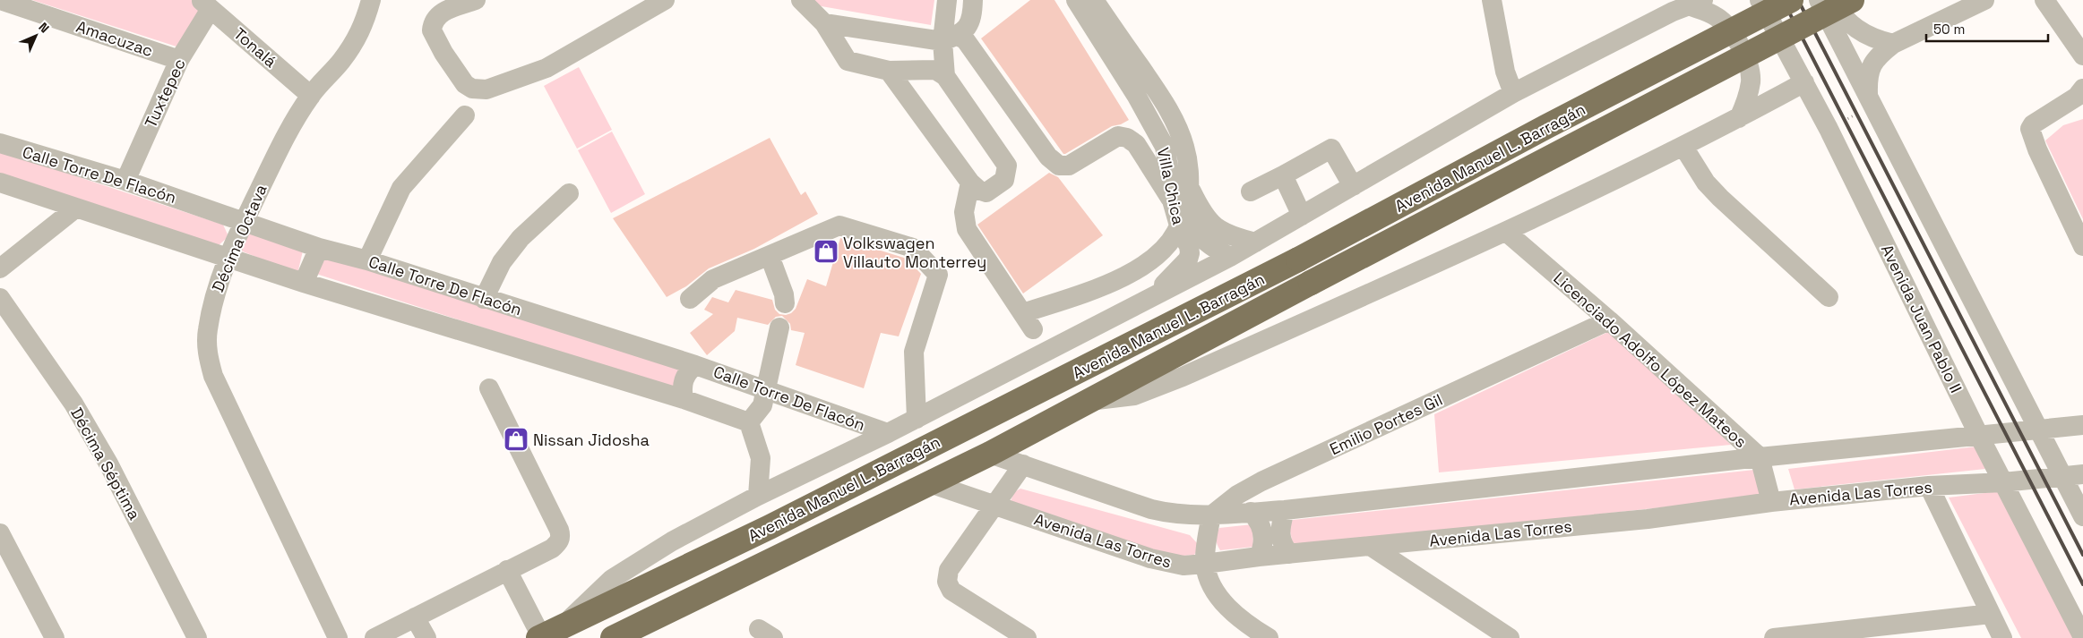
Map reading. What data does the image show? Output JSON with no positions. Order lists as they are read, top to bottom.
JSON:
{
  "streets": {
    "highway": ["Avenida Manuel L. Barragán"],
    "street": [
      "Amacuzac",
      "Tonalá",
      "Tuxtepec",
      "Calle Torre De Flacón",
      "Villa Chica",
      "Décima Octava",
      "Avenida Juan Pablo II",
      "Licenciado Adolfo López Mateos",
      "Emilio Portes Gil",
      "Décima Séptima",
      "Avenida Las Torres"
    ]
  },
  "crossings": [
    ["Amacuzac", "Tuxtepec"],
    ["Tonalá", "Tuxtepec"],
    ["Tonalá", "Décima Octava"],
    ["Tuxtepec", "Calle Torre De Flacón"],
    ["Avenida Manuel L. Barragán", "Avenida Las Torres"],
    ["Calle Torre De Flacón", "Décima Octava"],
    ["Avenida Juan Pablo II", "Avenida Las Torres"],
    ["Licenciado Adolfo López Mateos", "Emilio Portes Gil"],
    ["Licenciado Adolfo López Mateos", "Avenida Las Torres"]
  ],
  "places": {
    "shop": ["Volkswagen Villauto Monterrey", "Nissan Jidosha"]
  },
  "scale_bar": "50 m",
  "north": "top right"
}
